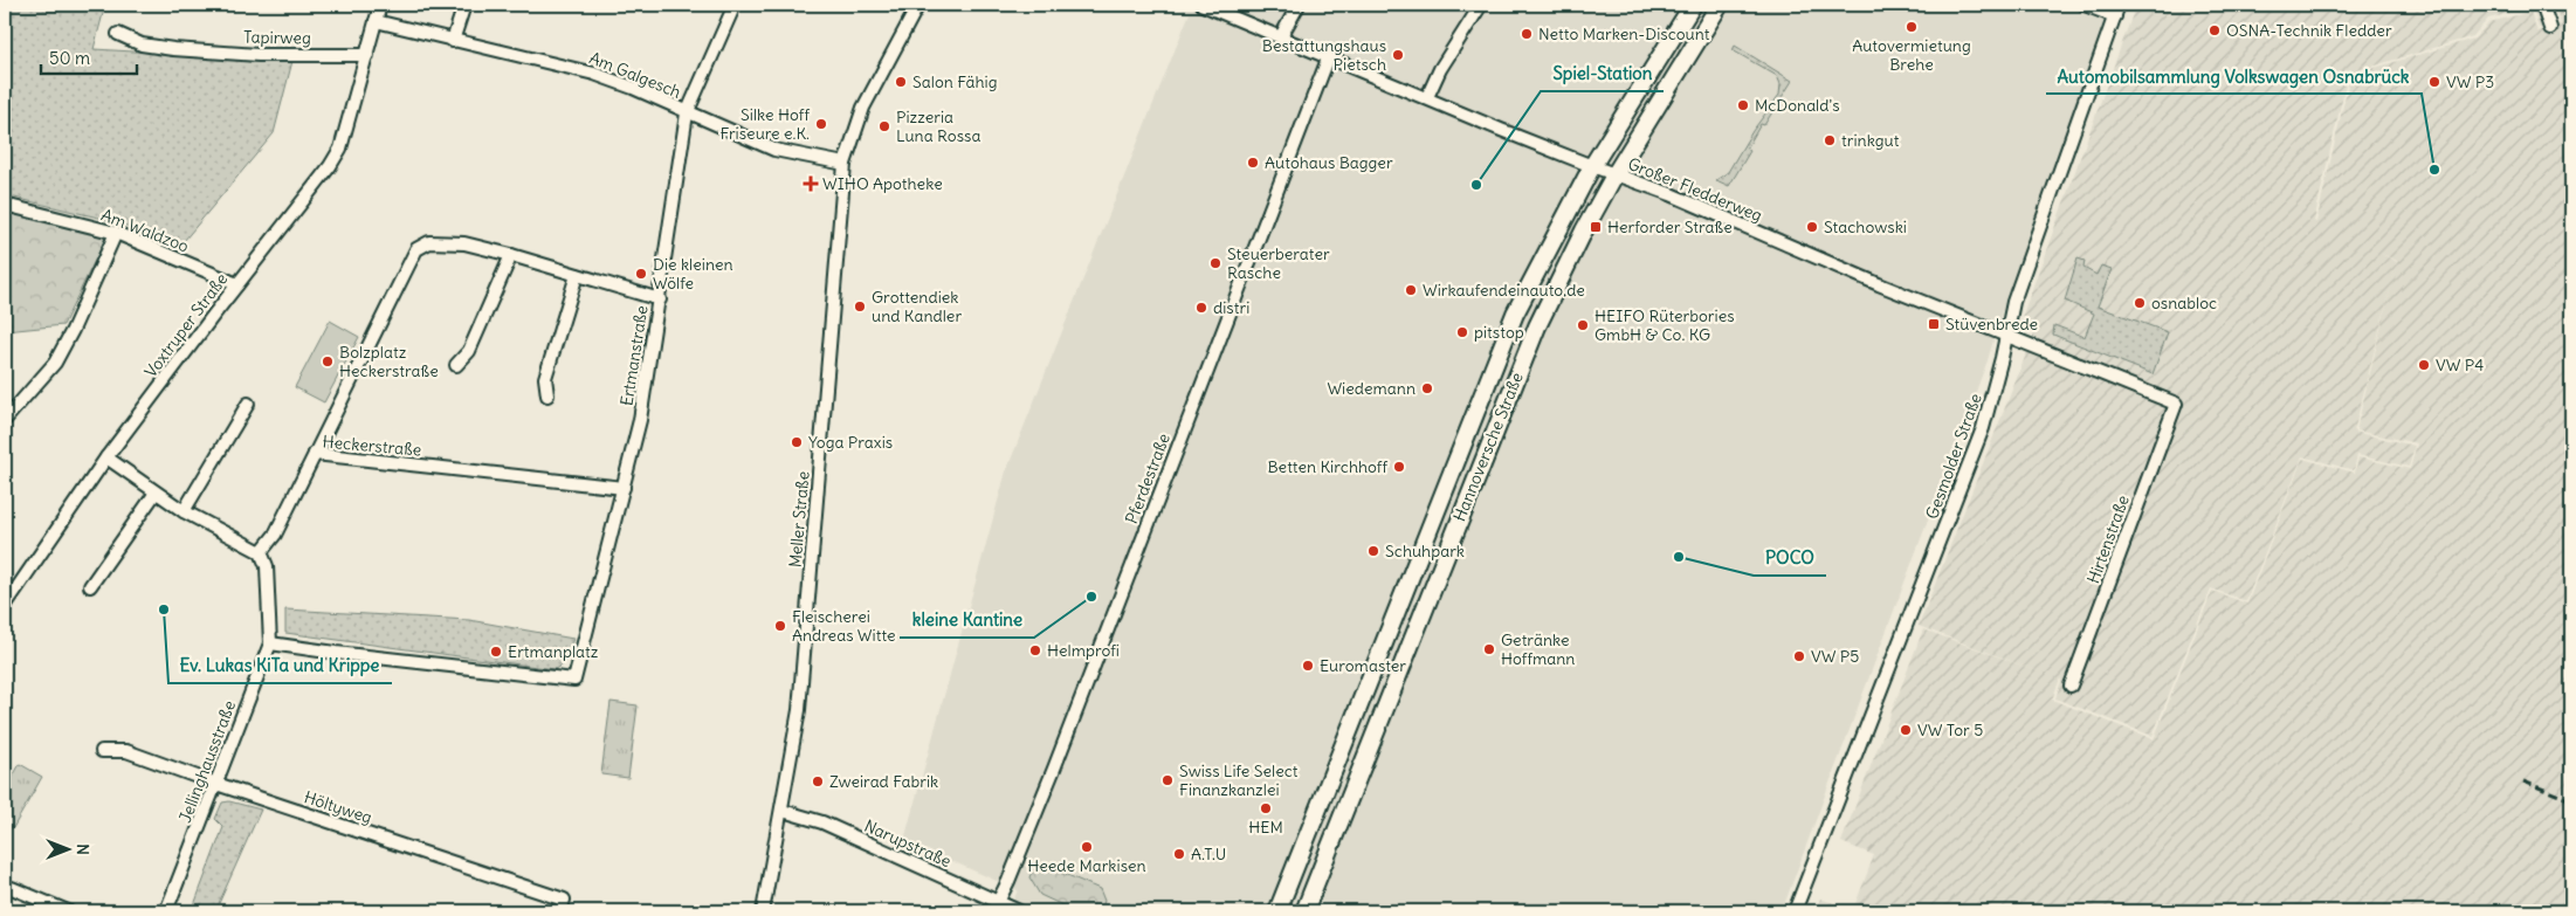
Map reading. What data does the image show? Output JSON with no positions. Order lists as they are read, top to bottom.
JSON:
{
  "streets": {
    "main road": ["Hannoversche Straße"],
    "street": [
      "Tapirweg",
      "Am Galgesch",
      "Großer Fledderweg",
      "Am Waldzoo",
      "Voxtruper Straße",
      "Ertmanstraße",
      "Heckerstraße",
      "Gesmolder Straße",
      "Pferdestraße",
      "Meller Straße",
      "Hirtenstraße",
      "Jellinghausstraße",
      "Höltyweg",
      "Narupstraße"
    ]
  },
  "crossings": [
    ["Tapirweg", "Voxtruper Straße"],
    ["Am Galgesch", "Voxtruper Straße"],
    ["Am Galgesch", "Ertmanstraße"],
    ["Am Galgesch", "Meller Straße"],
    ["Großer Fledderweg", "Hannoversche Straße"],
    ["Großer Fledderweg", "Gesmolder Straße"],
    ["Großer Fledderweg", "Pferdestraße"],
    ["Großer Fledderweg", "Hirtenstraße"],
    ["Am Waldzoo", "Voxtruper Straße"],
    ["Ertmanstraße", "Heckerstraße"],
    ["Ertmanstraße", "Jellinghausstraße"],
    ["Heckerstraße", "Jellinghausstraße"],
    ["Pferdestraße", "Narupstraße"],
    ["Meller Straße", "Narupstraße"],
    ["Jellinghausstraße", "Höltyweg"]
  ],
  "places": {
    "other": [
      "Autovermietung Brehe",
      "OSNA-Technik Fledder",
      "Netto Marken-Discount",
      "Bestattungshaus Pietsch",
      "Salon Fähig",
      "VW P3",
      "McDonald's",
      "Silke Hoff Friseure e.K.",
      "Pizzeria Luna Rossa",
      "trinkgut",
      "Autohaus Bagger",
      "Automobilsammlung Volkswagen Osnabrück",
      "Spiel-Station",
      "Stachowski",
      "Steuerberater Rasche",
      "Die kleinen Wölfe",
      "Wirkaufendeinauto.de",
      "osnabloc",
      "Grottendiek und Kandler",
      "distri",
      "HEIFO Rüterbories GmbH & Co. KG",
      "pitstop",
      "Bolzplatz Heckerstraße",
      "VW P4",
      "Wiedemann",
      "Yoga Praxis",
      "Betten Kirchhoff",
      "Schuhpark",
      "POCO",
      "kleine Kantine",
      "Ev. Lukas KiTa und Krippe",
      "Fleischerei Andreas Witte",
      "Getränke Hoffmann",
      "Helmprofi",
      "Ertmanplatz",
      "VW P5",
      "Euromaster",
      "VW Tor 5",
      "Swiss Life Select Finanzkanzlei",
      "Zweirad Fabrik",
      "HEM",
      "Heede Markisen",
      "A.T.U"
    ],
    "health": ["WIHO Apotheke"],
    "transit": ["Herforder Straße", "Stüvenbrede"]
  },
  "scale_bar": "50 m",
  "north": "right"
}
